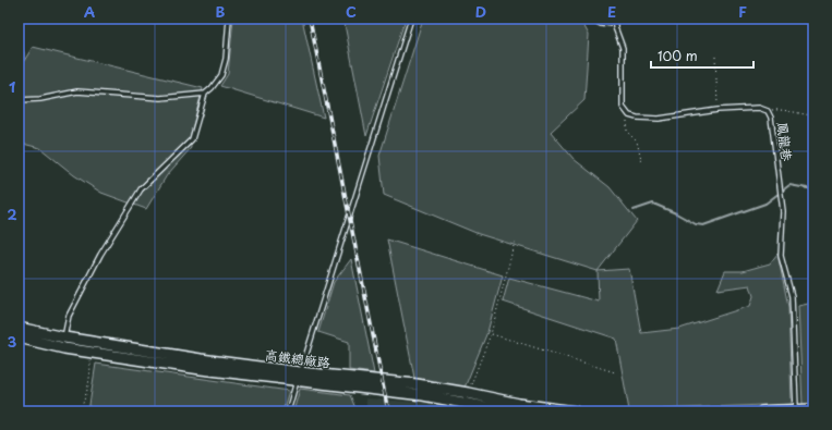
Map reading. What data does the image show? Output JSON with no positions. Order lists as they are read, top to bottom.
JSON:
{
  "streets": {
    "street": ["高鐵總廠路"],
    "lane": ["鳳龍巷"]
  },
  "scale_bar": "100 m",
  "grid": {
    "columns": [
      "A",
      "B",
      "C",
      "D",
      "E",
      "F"
    ],
    "rows": ["1", "2", "3"]
  }
}
